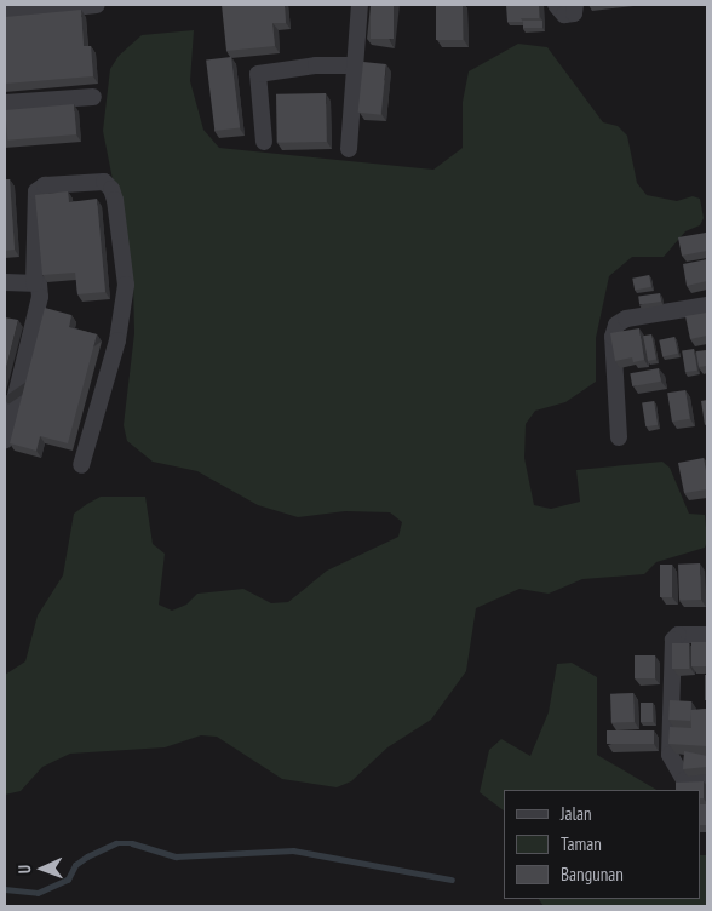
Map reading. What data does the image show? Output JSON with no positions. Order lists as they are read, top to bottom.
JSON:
{
  "legend": ["Jalan", "Taman", "Bangunan"],
  "north": "left"
}
